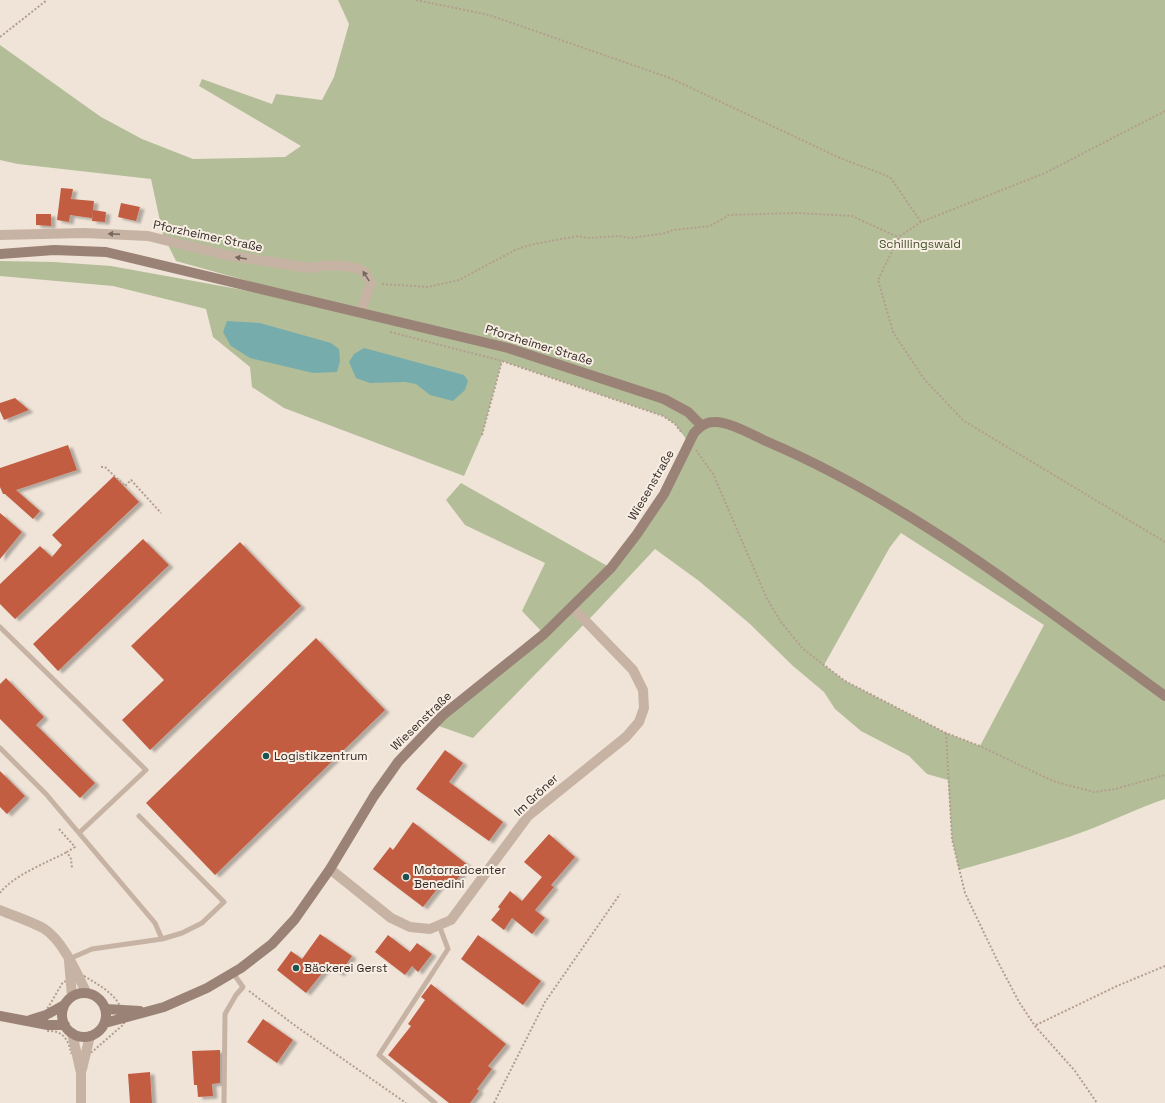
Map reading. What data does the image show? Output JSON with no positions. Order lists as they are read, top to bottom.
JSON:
{
  "streets": {
    "street": ["Pforzheimer Straße", "Wiesenstraße", "Im Gröner"]
  },
  "crossings": [
    ["Pforzheimer Straße", "Wiesenstraße"],
    ["Wiesenstraße", "Im Gröner"]
  ],
  "parks": ["Schillingswald"],
  "places": ["Logistikzentrum", "Motorradcenter Benedini", "Bäckerei Gerst"]
}
